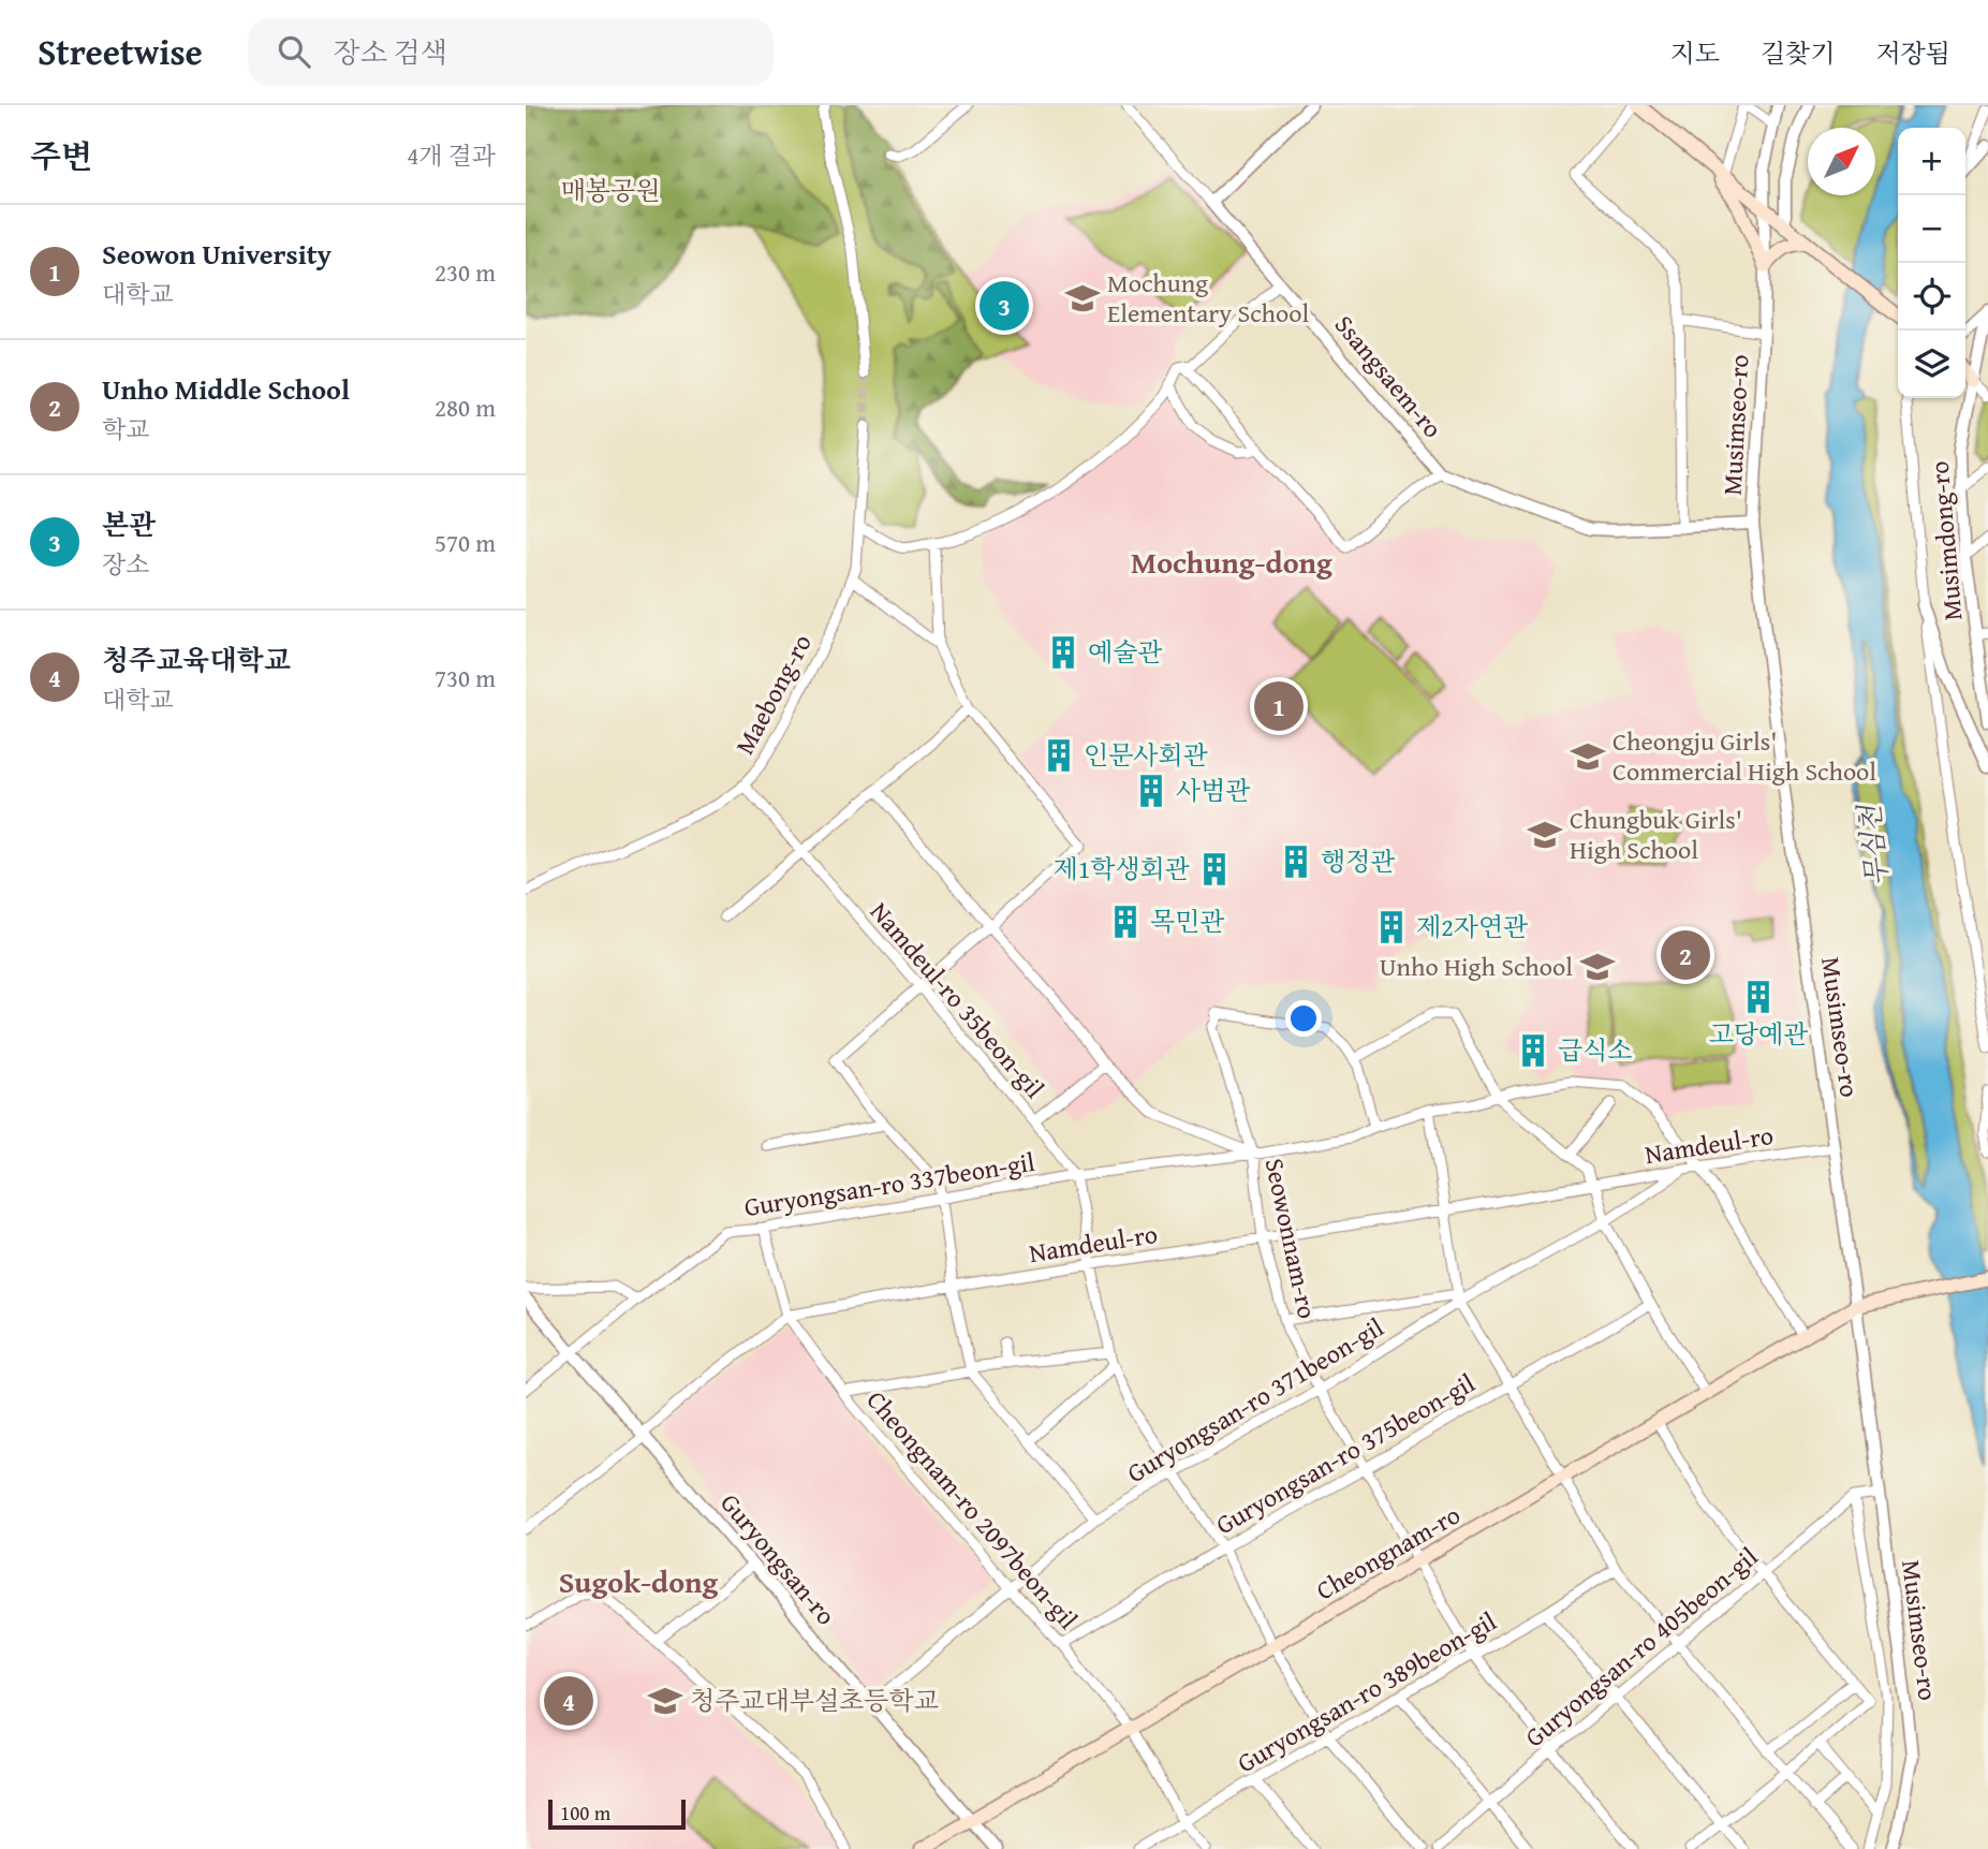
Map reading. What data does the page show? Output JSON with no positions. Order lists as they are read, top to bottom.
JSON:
{
  "streets": {
    "main road": ["Cheongnam-ro"],
    "street": [
      "Ssangsaem-ro",
      "Musimseo-ro",
      "Musimdong-ro",
      "Maebong-ro",
      "Namdeul-ro 35beon-gil",
      "Namdeul-ro",
      "Guryongsan-ro 337beon-gil",
      "Seowonnam-ro",
      "Guryongsan-ro 371beon-gil",
      "Guryongsan-ro 375beon-gil",
      "Cheongnam-ro 2097beon-gil",
      "Guryongsan-ro",
      "Guryongsan-ro 405beon-gil",
      "Guryongsan-ro 389beon-gil"
    ]
  },
  "crossings": [
    ["Ssangsaem-ro", "Musimseo-ro"],
    ["Musimseo-ro", "Namdeul-ro"],
    ["Musimseo-ro", "Cheongnam-ro"],
    ["Maebong-ro", "Namdeul-ro 35beon-gil"],
    ["Namdeul-ro 35beon-gil", "Namdeul-ro"],
    ["Namdeul-ro 35beon-gil", "Guryongsan-ro 337beon-gil"],
    ["Namdeul-ro 35beon-gil", "Guryongsan-ro 371beon-gil"],
    ["Namdeul-ro 35beon-gil", "Guryongsan-ro 375beon-gil"],
    ["Namdeul-ro 35beon-gil", "Cheongnam-ro"],
    ["Namdeul-ro 35beon-gil", "Guryongsan-ro 389beon-gil"],
    ["Namdeul-ro", "Guryongsan-ro 337beon-gil"],
    ["Namdeul-ro", "Seowonnam-ro"],
    ["Namdeul-ro", "Guryongsan-ro 371beon-gil"],
    ["Namdeul-ro", "Cheongnam-ro 2097beon-gil"],
    ["Namdeul-ro", "Guryongsan-ro"],
    ["Guryongsan-ro 337beon-gil", "Seowonnam-ro"],
    ["Guryongsan-ro 337beon-gil", "Cheongnam-ro"],
    ["Guryongsan-ro 337beon-gil", "Guryongsan-ro"],
    ["Seowonnam-ro", "Guryongsan-ro 371beon-gil"],
    ["Seowonnam-ro", "Guryongsan-ro 375beon-gil"],
    ["Seowonnam-ro", "Cheongnam-ro"],
    ["Seowonnam-ro", "Guryongsan-ro 405beon-gil"],
    ["Seowonnam-ro", "Guryongsan-ro 389beon-gil"],
    ["Guryongsan-ro 371beon-gil", "Cheongnam-ro 2097beon-gil"],
    ["Guryongsan-ro 371beon-gil", "Guryongsan-ro"],
    ["Guryongsan-ro 375beon-gil", "Cheongnam-ro 2097beon-gil"],
    ["Cheongnam-ro 2097beon-gil", "Cheongnam-ro"],
    ["Cheongnam-ro 2097beon-gil", "Guryongsan-ro 389beon-gil"],
    ["Cheongnam-ro", "Guryongsan-ro"]
  ],
  "districts": ["Mochung-dong", "Sugok-dong"],
  "water": ["무심천"],
  "parks": ["매봉공원"],
  "places": {
    "school or university": [
      "Mochung Elementary School",
      "Cheongju Girls' Commercial High School",
      "Chungbuk Girls' High School",
      "Unho High School",
      "청주교대부설초등학교"
    ],
    "building": [
      "예술관",
      "인문사회관",
      "사범관",
      "행정관",
      "제1학생회관",
      "목민관",
      "제2자연관",
      "고당예관",
      "급식소"
    ]
  },
  "scale_bar": "100 m",
  "north": "top right",
  "page": {
    "header": "Streetwise",
    "search": "장소 검색",
    "nav": ["지도", "길찾기", "저장됨"],
    "heading": ["주변", "4개 결과"],
    "map_buttons": ["+", "−"],
    "list": [
      {
        "mark": "1",
        "name": "Seowon University",
        "note": "대학교",
        "value": "230 m"
      },
      {
        "mark": "2",
        "name": "Unho Middle School",
        "note": "학교",
        "value": "280 m"
      },
      {
        "mark": "3",
        "name": "본관",
        "note": "장소",
        "value": "570 m"
      },
      {
        "mark": "4",
        "name": "청주교육대학교",
        "note": "대학교",
        "value": "730 m"
      }
    ],
    "pins": [
      "3",
      "1",
      "2",
      "4"
    ],
    "scale": "100 m"
  }
}
